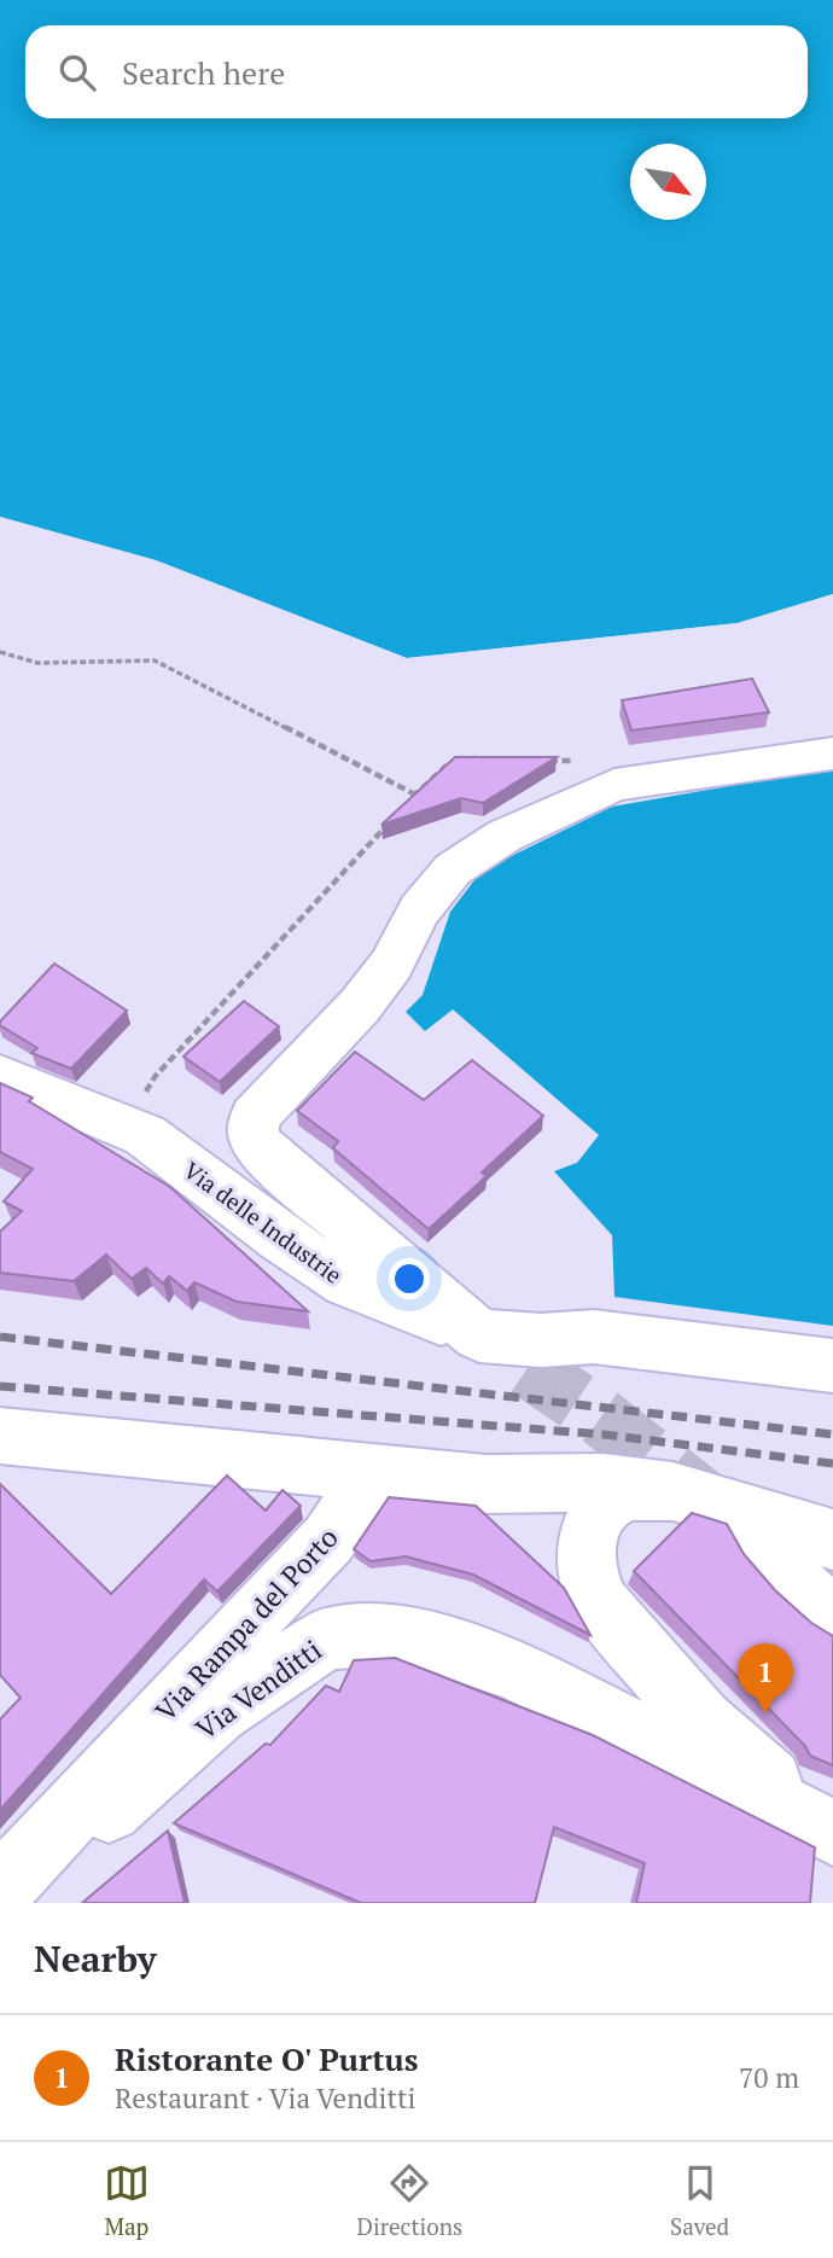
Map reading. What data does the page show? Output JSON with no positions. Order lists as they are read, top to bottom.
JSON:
{
  "streets": {
    "street": ["Via delle Industrie", "Via Rampa del Porto", "Via Venditti"]
  },
  "north": "bottom right",
  "page": {
    "search": "Search here",
    "pins": "1",
    "heading": "Nearby",
    "list": [
      {
        "mark": "1",
        "name": "Ristorante O' Purtus",
        "note": "Restaurant · Via Venditti",
        "value": "70 m"
      }
    ],
    "nav": ["Map", "Directions", "Saved"]
  }
}
